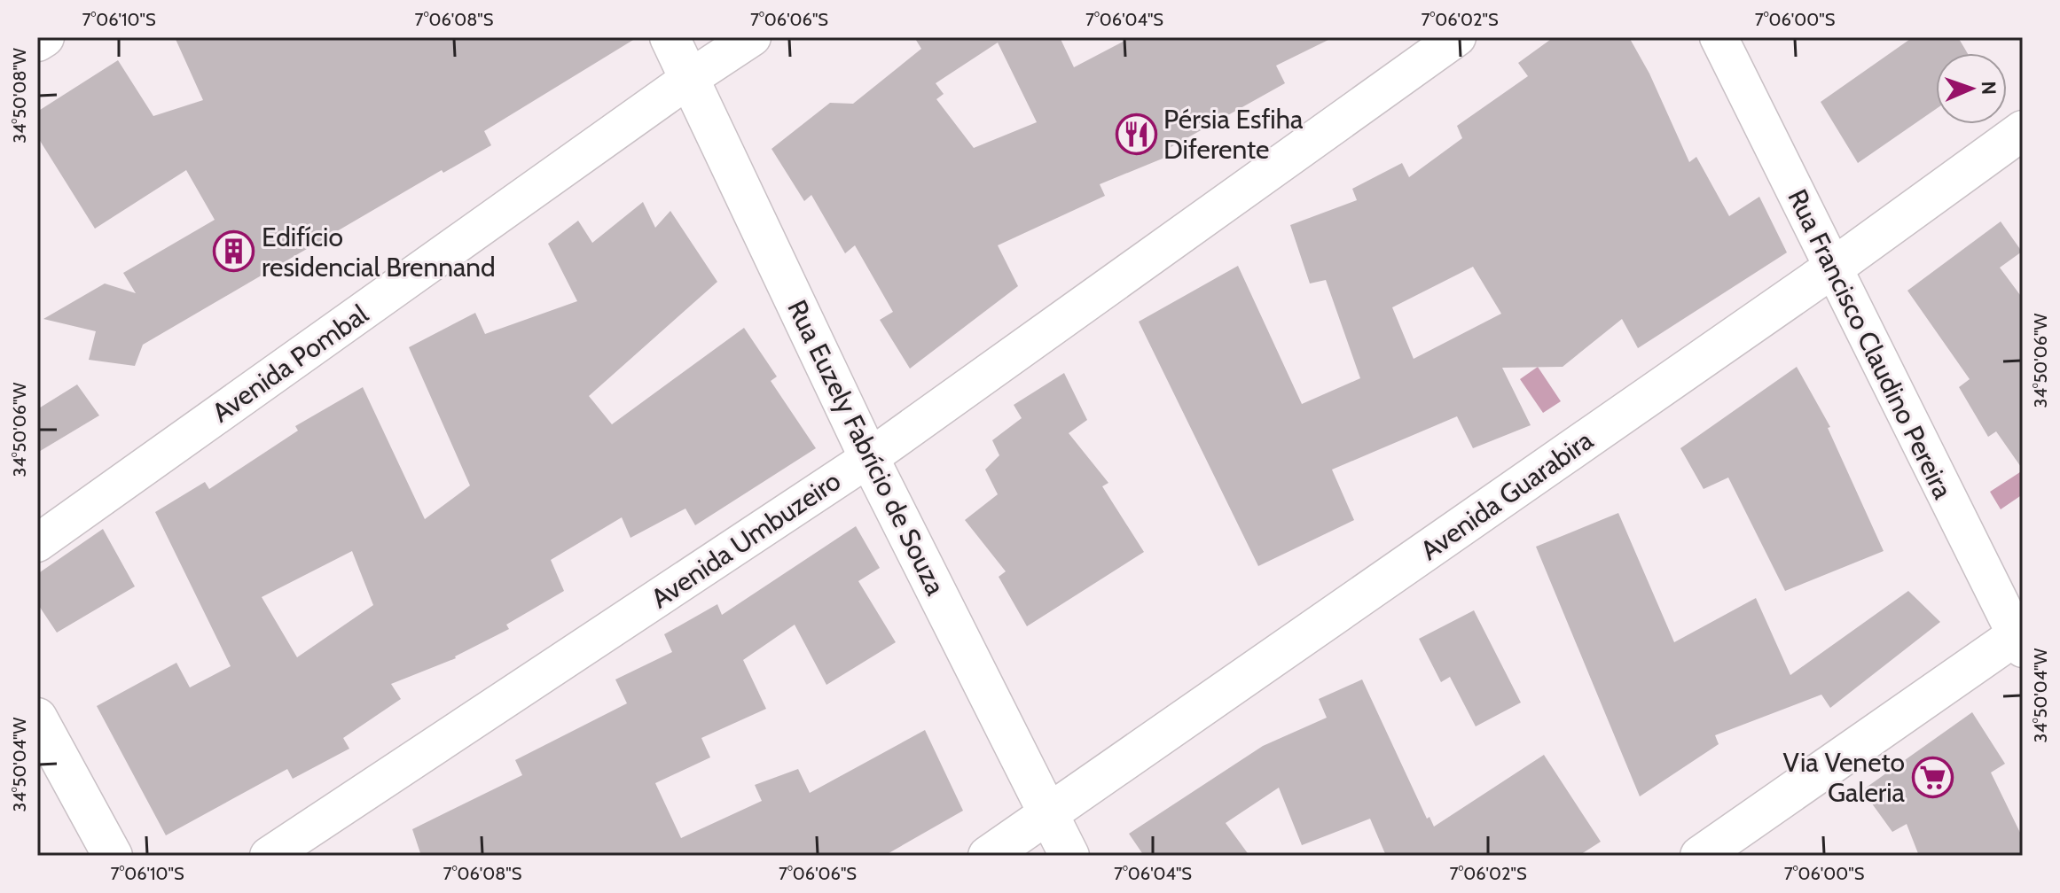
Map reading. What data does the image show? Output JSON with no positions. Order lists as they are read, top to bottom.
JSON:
{
  "streets": {
    "main road": ["Rua Euzely Fabrício de Souza", "Avenida Guarabira"],
    "street": ["Rua Francisco Claudino Pereira", "Avenida Pombal", "Avenida Umbuzeiro"]
  },
  "crossings": [
    ["Rua Francisco Claudino Pereira", "Avenida Guarabira"],
    ["Avenida Pombal", "Rua Euzely Fabrício de Souza"],
    ["Rua Euzely Fabrício de Souza", "Avenida Guarabira"],
    ["Rua Euzely Fabrício de Souza", "Avenida Umbuzeiro"]
  ],
  "places": {
    "restaurant": ["Pérsia Esfiha Diferente"],
    "building": ["Edifício residencial Brennand"],
    "supermarket": ["Via Veneto Galeria"]
  },
  "north": "right",
  "coordinates": [
    "7°06'10\"S",
    "7°06'08\"S",
    "7°06'06\"S",
    "7°06'04\"S",
    "7°06'02\"S",
    "7°06'00\"S",
    "34°50'08\"W",
    "34°50'06\"W",
    "34°50'04\"W"
  ]
}
